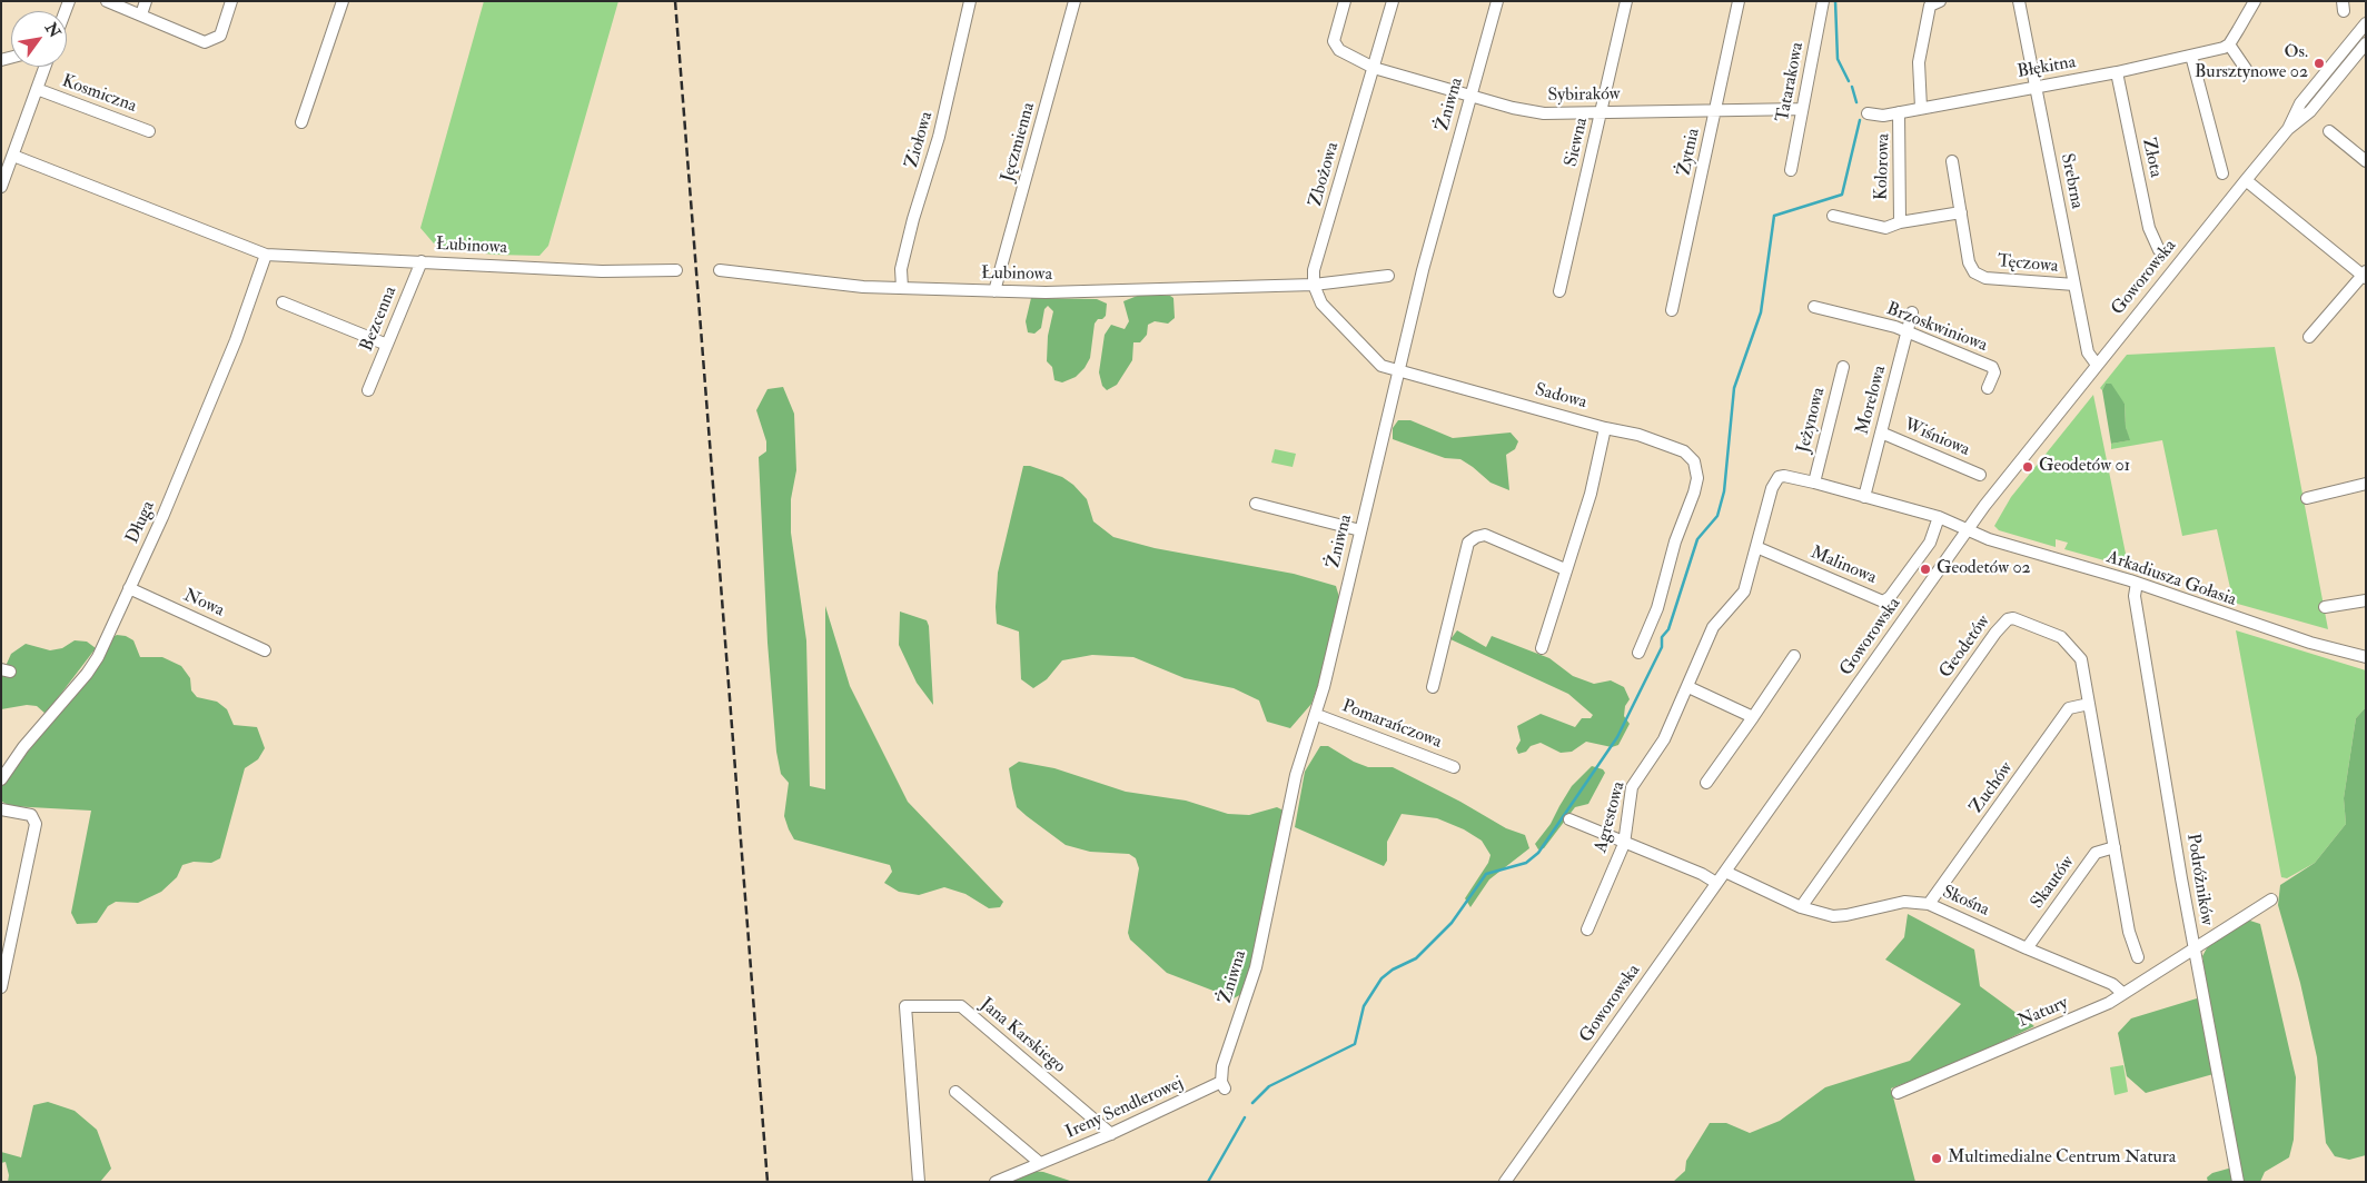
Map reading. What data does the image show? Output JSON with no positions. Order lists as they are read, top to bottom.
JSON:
{
  "streets": {
    "street": [
      "Błękitna",
      "Tatarakowa",
      "Kosmiczna",
      "Sybiraków",
      "Żniwna",
      "Ziołowa",
      "Jęczmienna",
      "Siewna",
      "Żytnia",
      "Złota",
      "Kolorowa",
      "Zbożowa",
      "Srebrna",
      "Łubinowa",
      "Tęczowa",
      "Goworowska",
      "Bezcenna",
      "Brzoskwiniowa",
      "Sadowa",
      "Morelowa",
      "Jeżynowa",
      "Wiśniowa",
      "Długa",
      "Malinowa",
      "Arkadiusza Gołasia",
      "Nowa",
      "Geodetów",
      "Pomarańczowa",
      "Zuchów",
      "Agrestowa",
      "Podróżników",
      "Skautów",
      "Skośna",
      "Natury",
      "Jana Karskiego",
      "Ireny Sendlerowej"
    ]
  },
  "crossings": [
    ["Błękitna", "Złota"],
    ["Błękitna", "Kolorowa"],
    ["Błękitna", "Srebrna"],
    ["Tatarakowa", "Sybiraków"],
    ["Sybiraków", "Żniwna"],
    ["Sybiraków", "Siewna"],
    ["Sybiraków", "Żytnia"],
    ["Sybiraków", "Zbożowa"],
    ["Żniwna", "Sadowa"],
    ["Żniwna", "Pomarańczowa"],
    ["Żniwna", "Ireny Sendlerowej"],
    ["Ziołowa", "Łubinowa"],
    ["Jęczmienna", "Łubinowa"],
    ["Zbożowa", "Łubinowa"],
    ["Zbożowa", "Sadowa"],
    ["Srebrna", "Tęczowa"],
    ["Srebrna", "Goworowska"],
    ["Łubinowa", "Bezcenna"],
    ["Łubinowa", "Sadowa"],
    ["Łubinowa", "Długa"],
    ["Goworowska", "Arkadiusza Gołasia"],
    ["Goworowska", "Skośna"],
    ["Brzoskwiniowa", "Morelowa"],
    ["Morelowa", "Wiśniowa"],
    ["Jeżynowa", "Agrestowa"],
    ["Długa", "Nowa"],
    ["Malinowa", "Agrestowa"],
    ["Arkadiusza Gołasia", "Podróżników"],
    ["Geodetów", "Zuchów"],
    ["Geodetów", "Skautów"],
    ["Geodetów", "Skośna"],
    ["Zuchów", "Skośna"],
    ["Podróżników", "Natury"],
    ["Skautów", "Skośna"],
    ["Skośna", "Natury"],
    ["Jana Karskiego", "Ireny Sendlerowej"]
  ],
  "places": [
    "Os. Bursztynowe 02",
    "Geodetów 01",
    "Geodetów 02",
    "Multimedialne Centrum Natura"
  ],
  "north": "top right"
}
